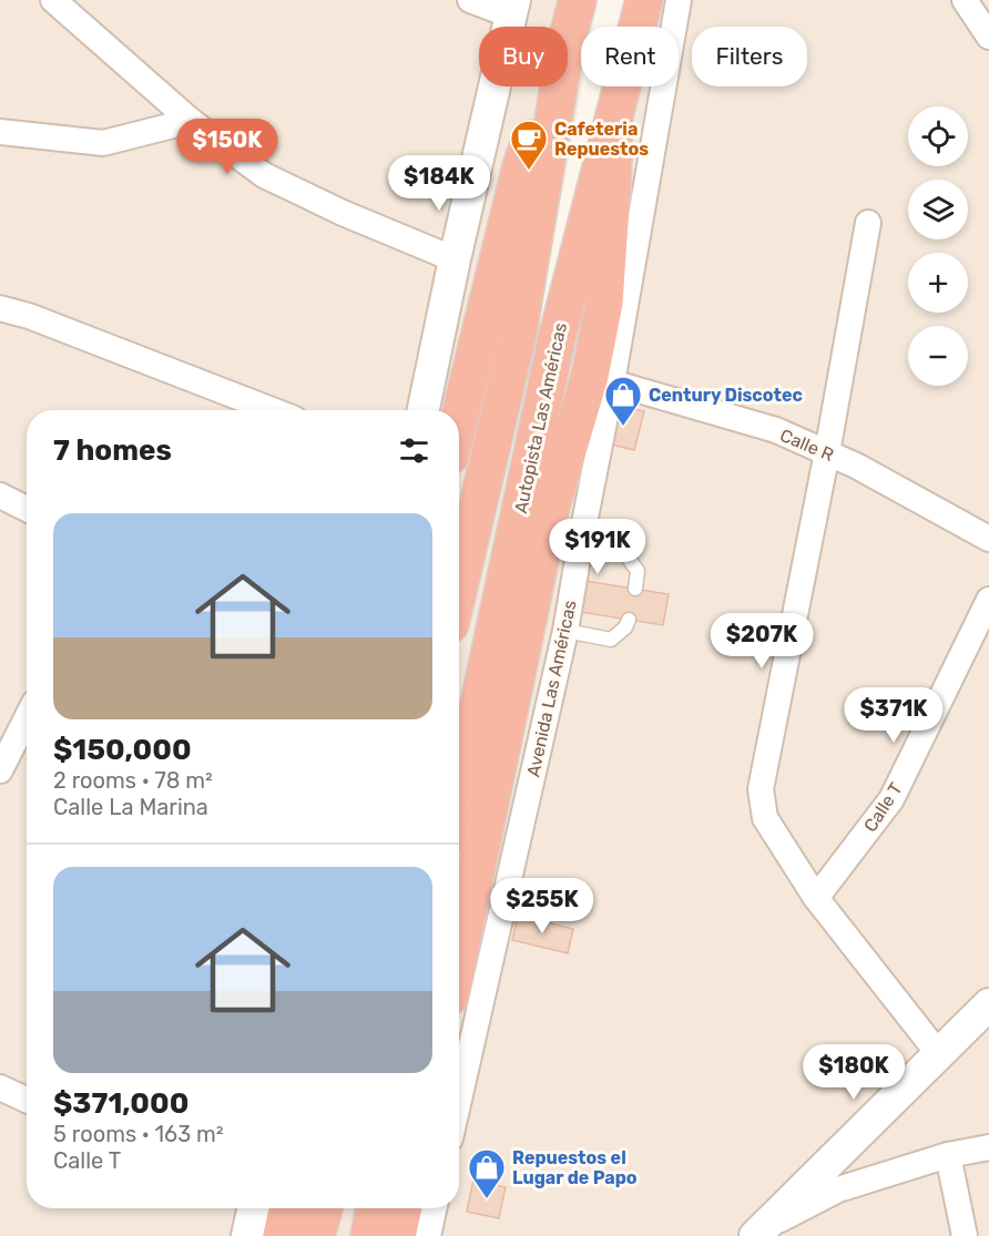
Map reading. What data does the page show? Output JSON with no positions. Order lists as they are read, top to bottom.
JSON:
{
  "streets": {
    "highway": ["Autopista Las Américas"],
    "street": ["Calle R", "Avenida Las Américas", "Calle T"]
  },
  "crossings": [
    ["Calle R", "Avenida Las Américas"]
  ],
  "places": {
    "cafe": ["Cafeteria Repuestos"],
    "shop": ["Century Discotec", "Repuestos el Lugar de Papo"]
  },
  "page": {
    "chip": ["Buy", "Rent", "Filters"],
    "map_buttons": ["+", "−"],
    "price": [
      "$150K",
      "$184K",
      "$191K",
      "$207K",
      "$371K",
      "$255K",
      "$180K"
    ],
    "heading": "7 homes",
    "list": [
      {
        "name": "$150,000",
        "note": "2 rooms · 78 m² · Calle La Marina"
      },
      {
        "name": "$371,000",
        "note": "5 rooms · 163 m² · Calle T"
      }
    ]
  }
}
